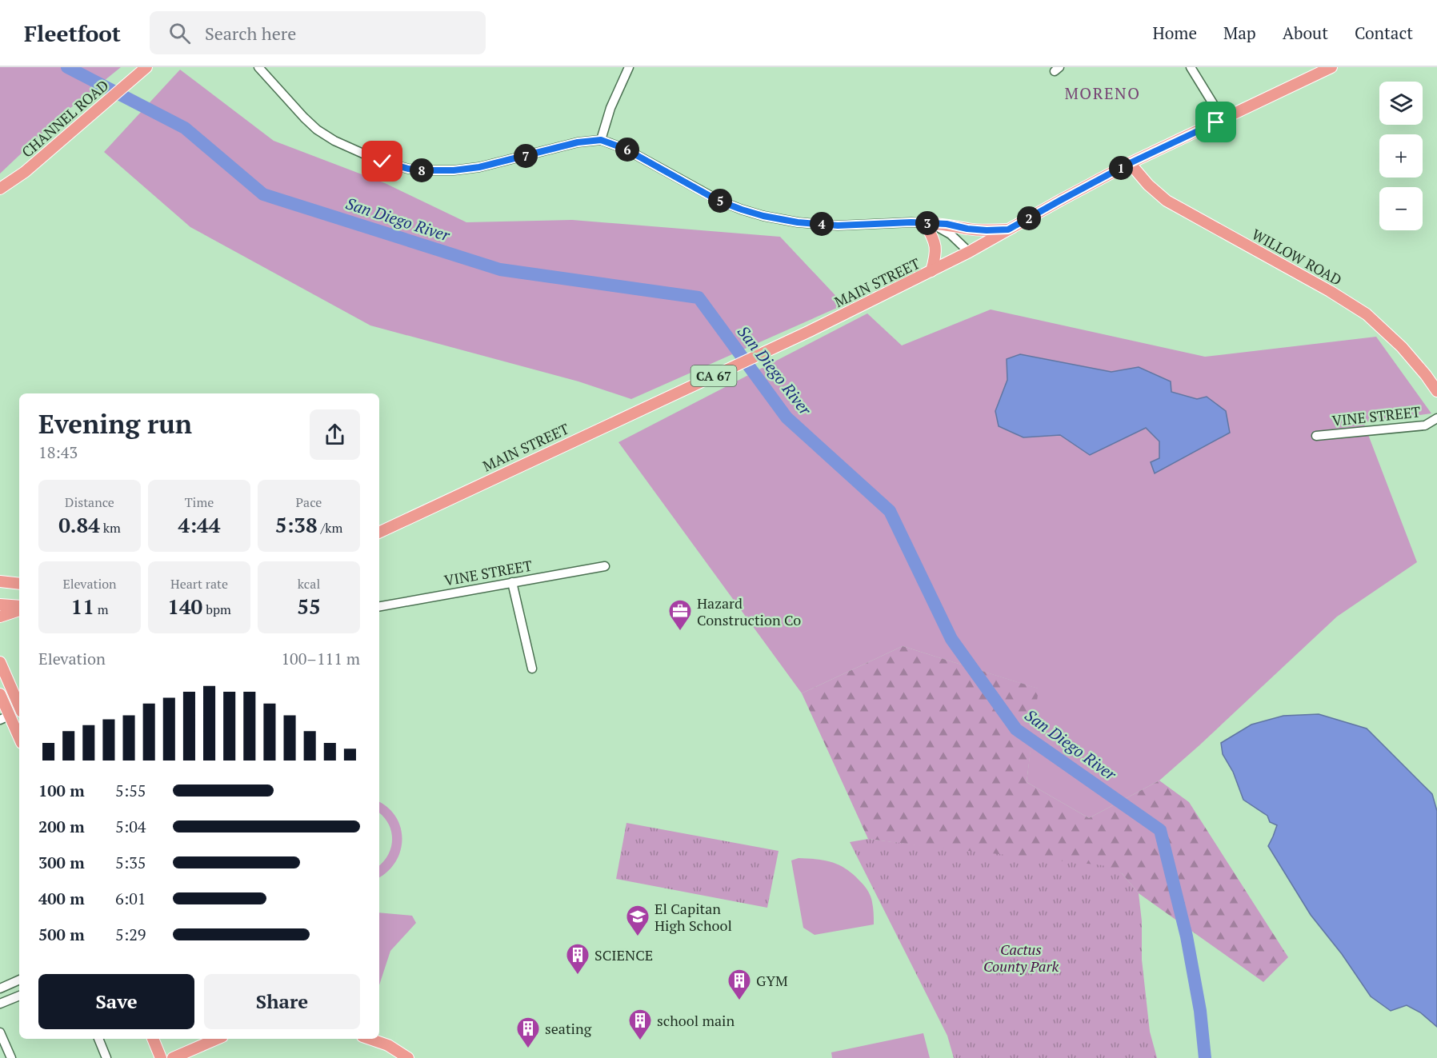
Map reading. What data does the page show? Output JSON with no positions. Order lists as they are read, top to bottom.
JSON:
{
  "streets": {
    "main road": [
      "CHANNEL ROAD",
      "WILLOW ROAD",
      "MAIN STREET",
      "CA 67"
    ],
    "street": ["VINE STREET"]
  },
  "crossings": [
    ["WILLOW ROAD", "MAIN STREET"]
  ],
  "districts": ["MORENO"],
  "water": ["San Diego River"],
  "parks": ["Cactus County Park"],
  "places": {
    "office": ["Hazard Construction Co"],
    "school or university": ["El Capitan High School"],
    "building": [
      "SCIENCE",
      "GYM",
      "school main",
      "seating"
    ]
  },
  "page": {
    "header": "Fleetfoot",
    "search": "Search here",
    "nav": [
      "Home",
      "Map",
      "About",
      "Contact"
    ],
    "map_buttons": ["+", "−"],
    "pins": [
      "6",
      "7",
      "1",
      "8",
      "5",
      "2",
      "3",
      "4"
    ],
    "heading": ["Evening run", "18:43"],
    "stats": [
      ["Distance", "0.84 km"],
      ["Time", "4:44"],
      ["Pace", "5:38 /km"],
      ["Elevation", "11 m"],
      ["Heart rate", "140 bpm"],
      ["kcal", "55"]
    ],
    "chart": ["Elevation", "100–111 m"],
    "list": [
      {
        "name": "100 m",
        "note": "5:55"
      },
      {
        "name": "200 m",
        "note": "5:04"
      },
      {
        "name": "300 m",
        "note": "5:35"
      },
      {
        "name": "400 m",
        "note": "6:01"
      },
      {
        "name": "500 m",
        "note": "5:29"
      }
    ],
    "buttons": ["Save", "Share"]
  }
}
